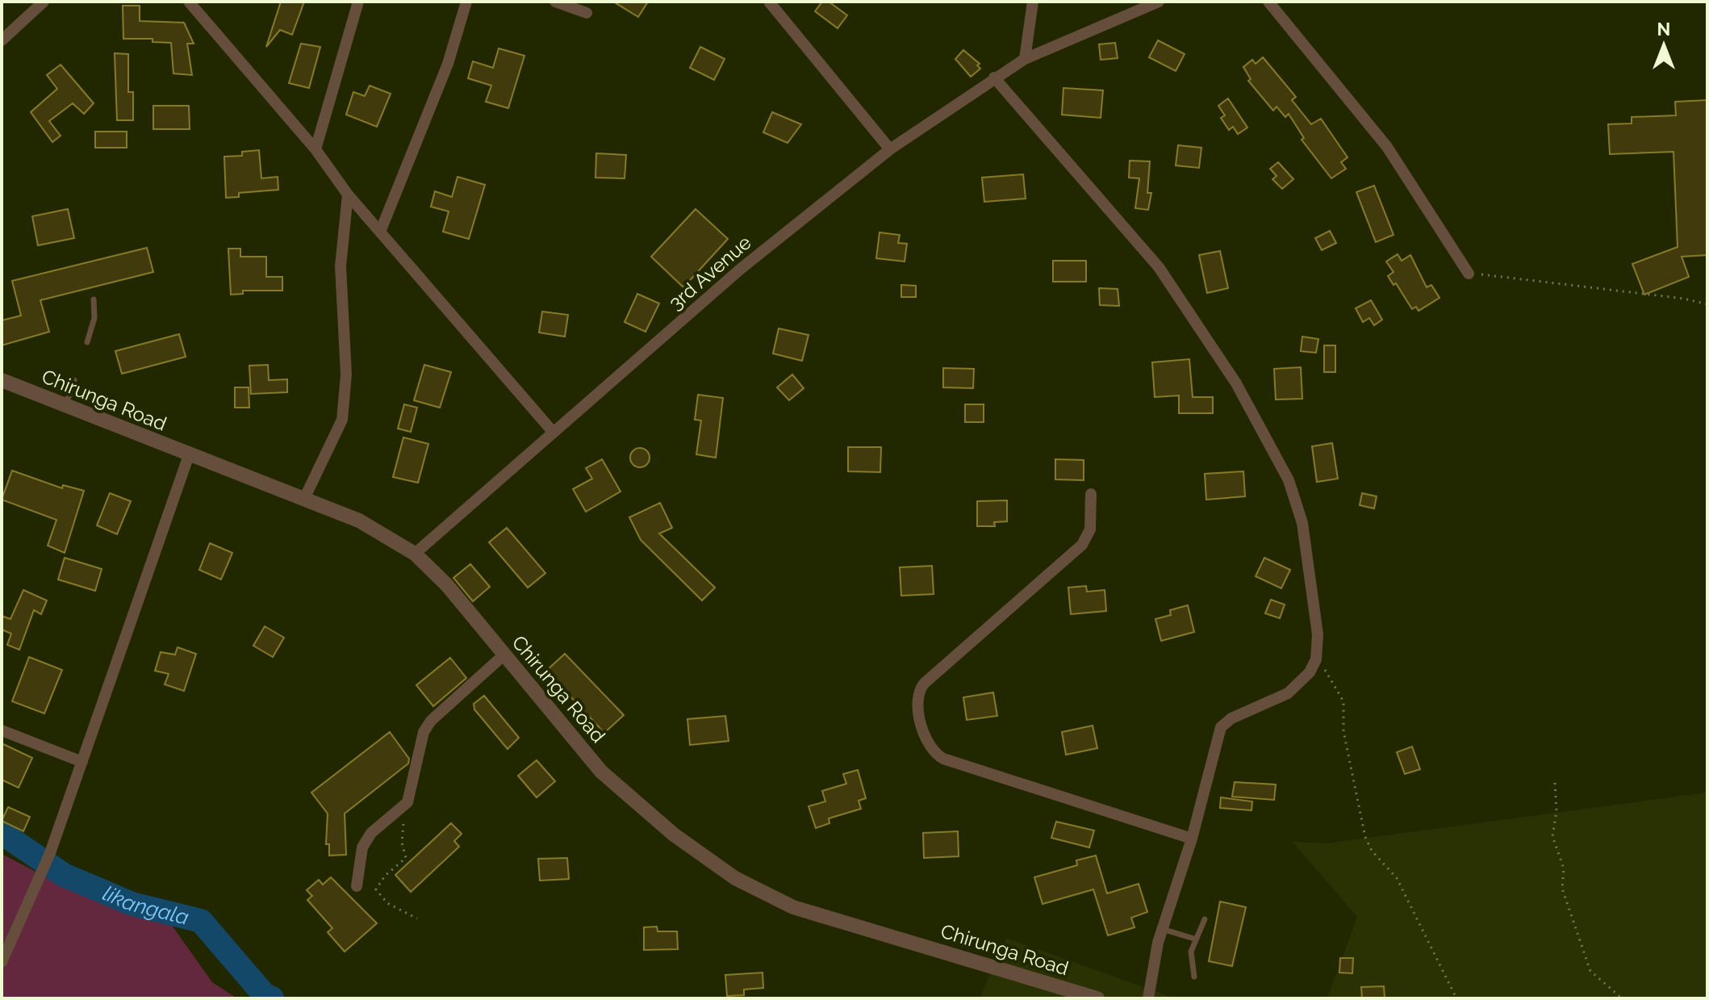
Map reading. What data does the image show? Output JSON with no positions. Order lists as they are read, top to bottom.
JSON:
{
  "streets": {
    "street": ["3rd Avenue", "Chirunga Road"]
  },
  "crossings": [
    ["3rd Avenue", "Chirunga Road"]
  ],
  "water": ["likangala"],
  "north": "top"
}
